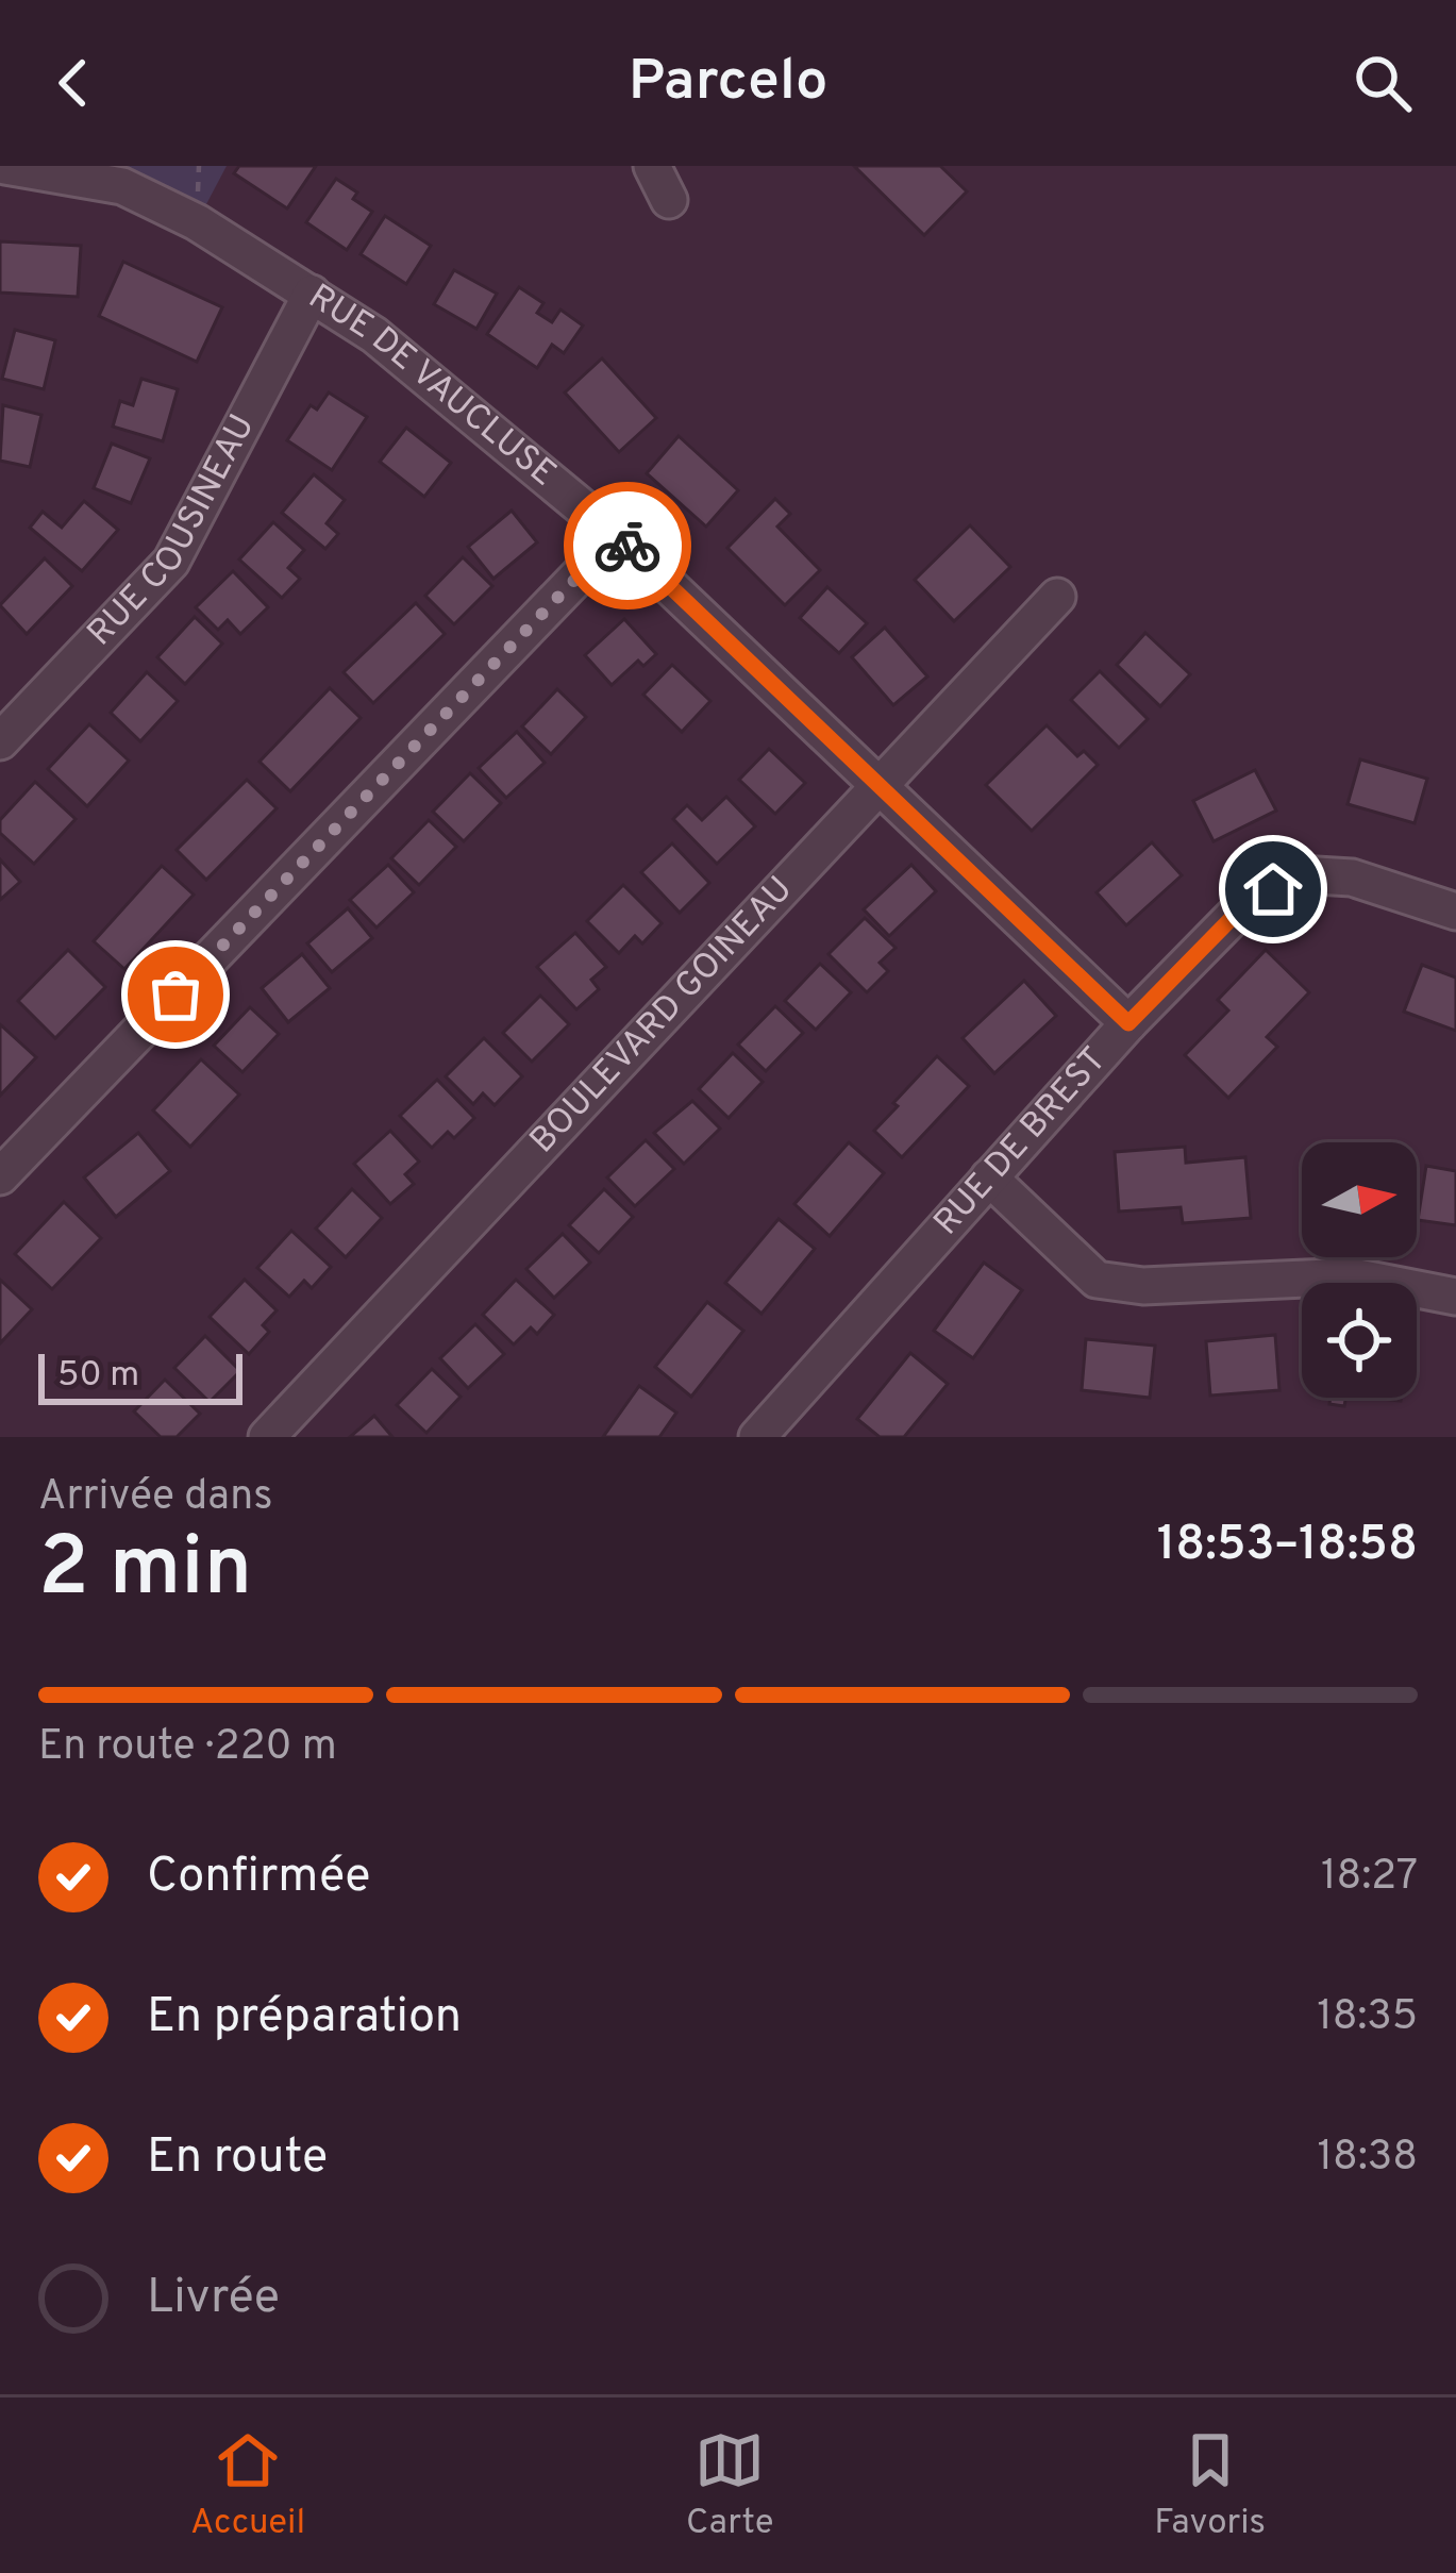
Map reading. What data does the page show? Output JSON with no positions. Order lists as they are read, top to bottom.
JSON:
{
  "streets": {
    "street": [
      "RUE DE VAUCLUSE",
      "RUE COUSINEAU",
      "BOULEVARD GOINEAU",
      "RUE DE BREST"
    ]
  },
  "crossings": [
    ["RUE DE VAUCLUSE", "RUE COUSINEAU"],
    ["RUE DE VAUCLUSE", "BOULEVARD GOINEAU"],
    ["RUE DE VAUCLUSE", "RUE DE BREST"]
  ],
  "scale_bar": "50 m",
  "north": "right",
  "page": {
    "header": "Parcelo",
    "scale": "50 m",
    "heading": ["2 min", "Arrivée dans", "18:53–18:58"],
    "bar": "En route · 220 m",
    "list": [
      ["Confirmée", "18:27"],
      ["En préparation", "18:35"],
      ["En route", "18:38"],
      "Livrée"
    ],
    "tabs": ["Accueil", "Carte", "Favoris"]
  }
}
